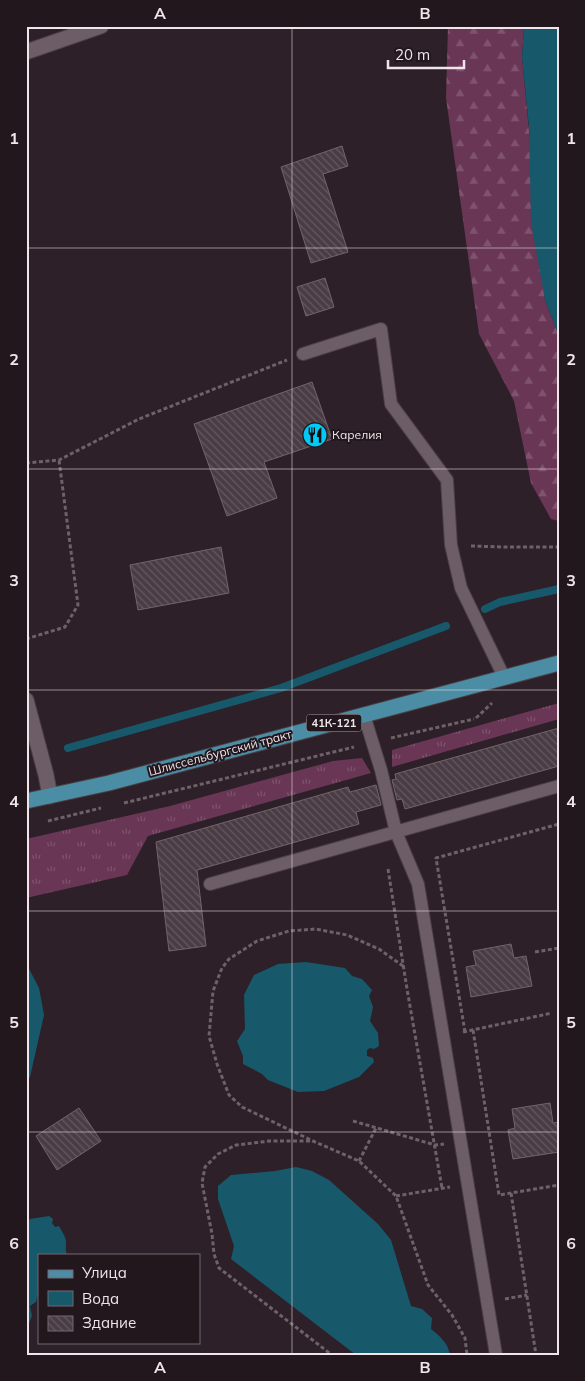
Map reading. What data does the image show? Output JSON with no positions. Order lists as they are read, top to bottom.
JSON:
{
  "streets": {
    "main road": ["41К-121", "Шлиссельбургский тракт"]
  },
  "places": {
    "restaurant": ["Карелия"]
  },
  "legend": ["Улица", "Вода", "Здание"],
  "scale_bar": "20 m",
  "grid": {
    "columns": ["A", "B"],
    "rows": [
      "1",
      "2",
      "3",
      "4",
      "5",
      "6"
    ]
  }
}
